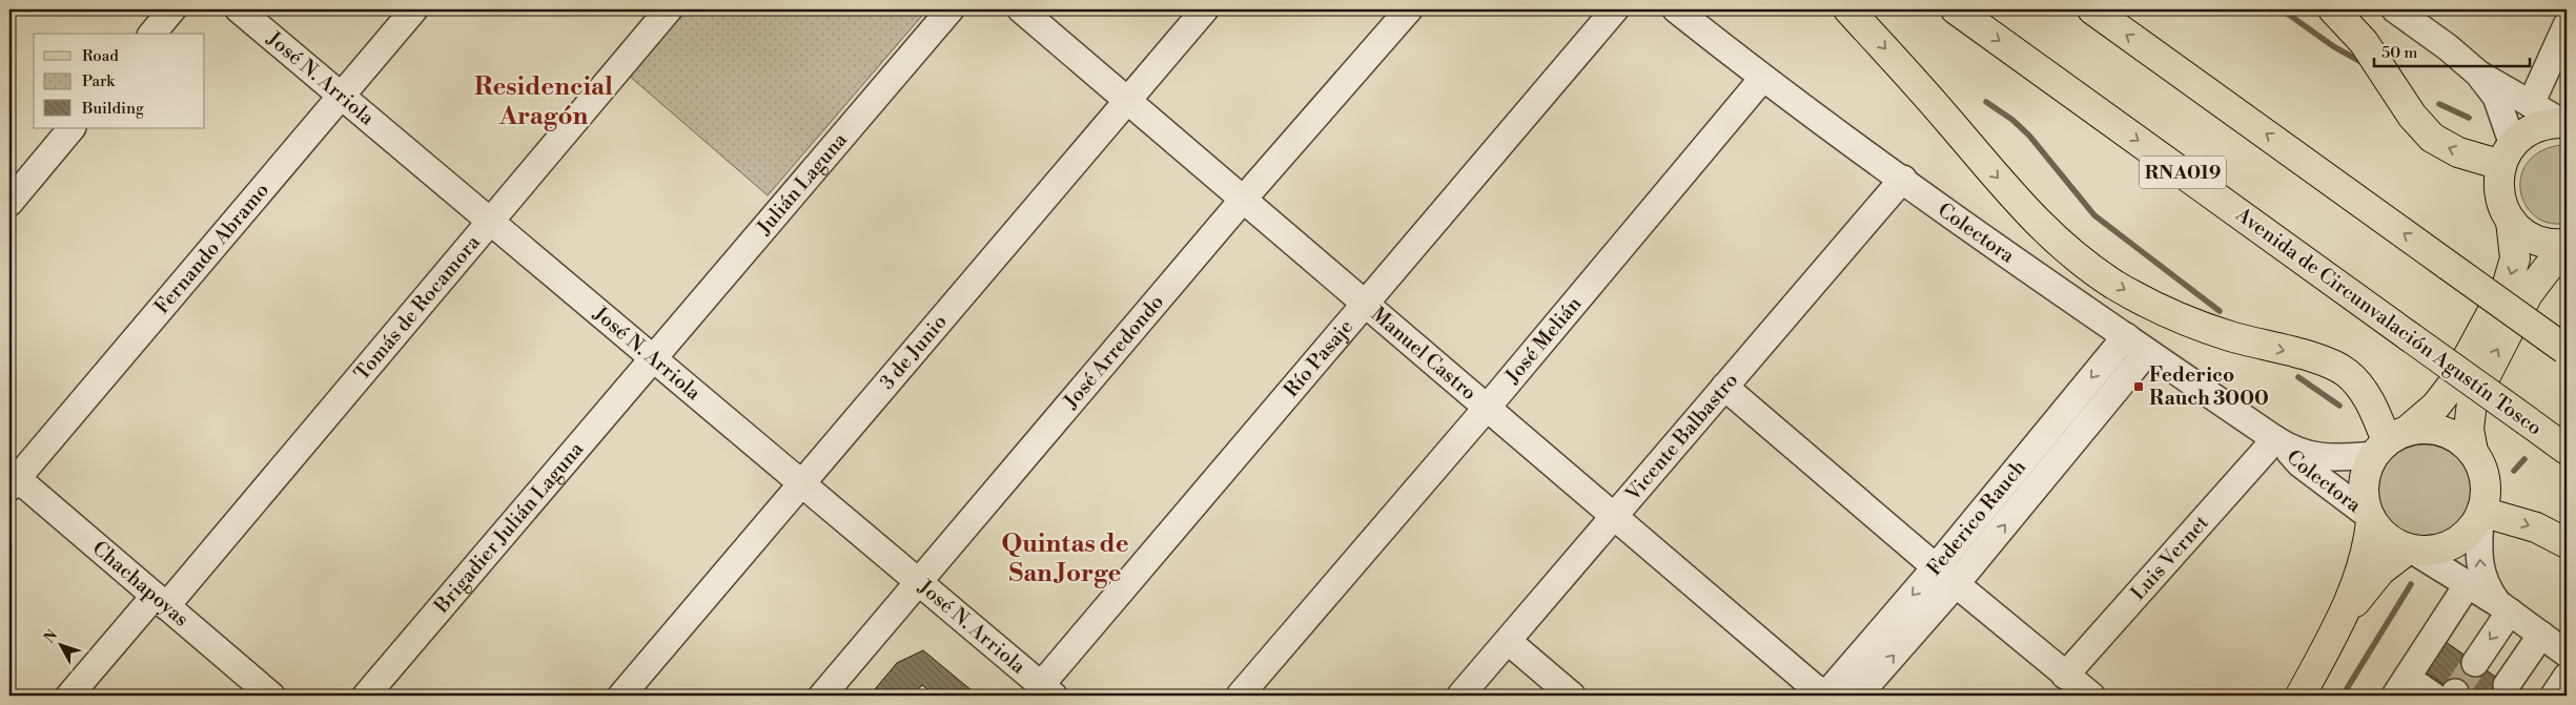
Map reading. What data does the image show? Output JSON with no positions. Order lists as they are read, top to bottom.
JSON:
{
  "streets": {
    "main road": ["RNA019", "Avenida de Circunvalación Agustín Tosco"],
    "street": [
      "José N. Arriola",
      "Julián Laguna",
      "Colectora",
      "Fernando Abramo",
      "Tomás de Rocamora",
      "José Melián",
      "José Arredondo",
      "3 de Junio",
      "Manuel Castro",
      "Río Pasaje",
      "Vicente Balbastro",
      "Federico Rauch",
      "Brigadier Julián Laguna",
      "Luis Vernet",
      "Chachapoyas"
    ]
  },
  "crossings": [
    ["José N. Arriola", "Julián Laguna"],
    ["José N. Arriola", "Fernando Abramo"],
    ["José N. Arriola", "Tomás de Rocamora"],
    ["José N. Arriola", "José Arredondo"],
    ["José N. Arriola", "3 de Junio"],
    ["José N. Arriola", "Río Pasaje"],
    ["José N. Arriola", "Brigadier Julián Laguna"],
    ["Julián Laguna", "Brigadier Julián Laguna"],
    ["Colectora", "José Melián"],
    ["Colectora", "Vicente Balbastro"],
    ["Colectora", "Federico Rauch"],
    ["Colectora", "Luis Vernet"],
    ["Fernando Abramo", "Chachapoyas"],
    ["Tomás de Rocamora", "Chachapoyas"],
    ["José Melián", "Manuel Castro"],
    ["José Arredondo", "Manuel Castro"],
    ["3 de Junio", "Manuel Castro"],
    ["Manuel Castro", "Río Pasaje"],
    ["Manuel Castro", "Vicente Balbastro"],
    ["Manuel Castro", "Federico Rauch"]
  ],
  "districts": ["Residencial Aragón", "Quintas de San Jorge"],
  "places": {
    "transit": ["Federico Rauch 3000"]
  },
  "legend": ["Road", "Park", "Building"],
  "scale_bar": "50 m",
  "north": "top left"
}
